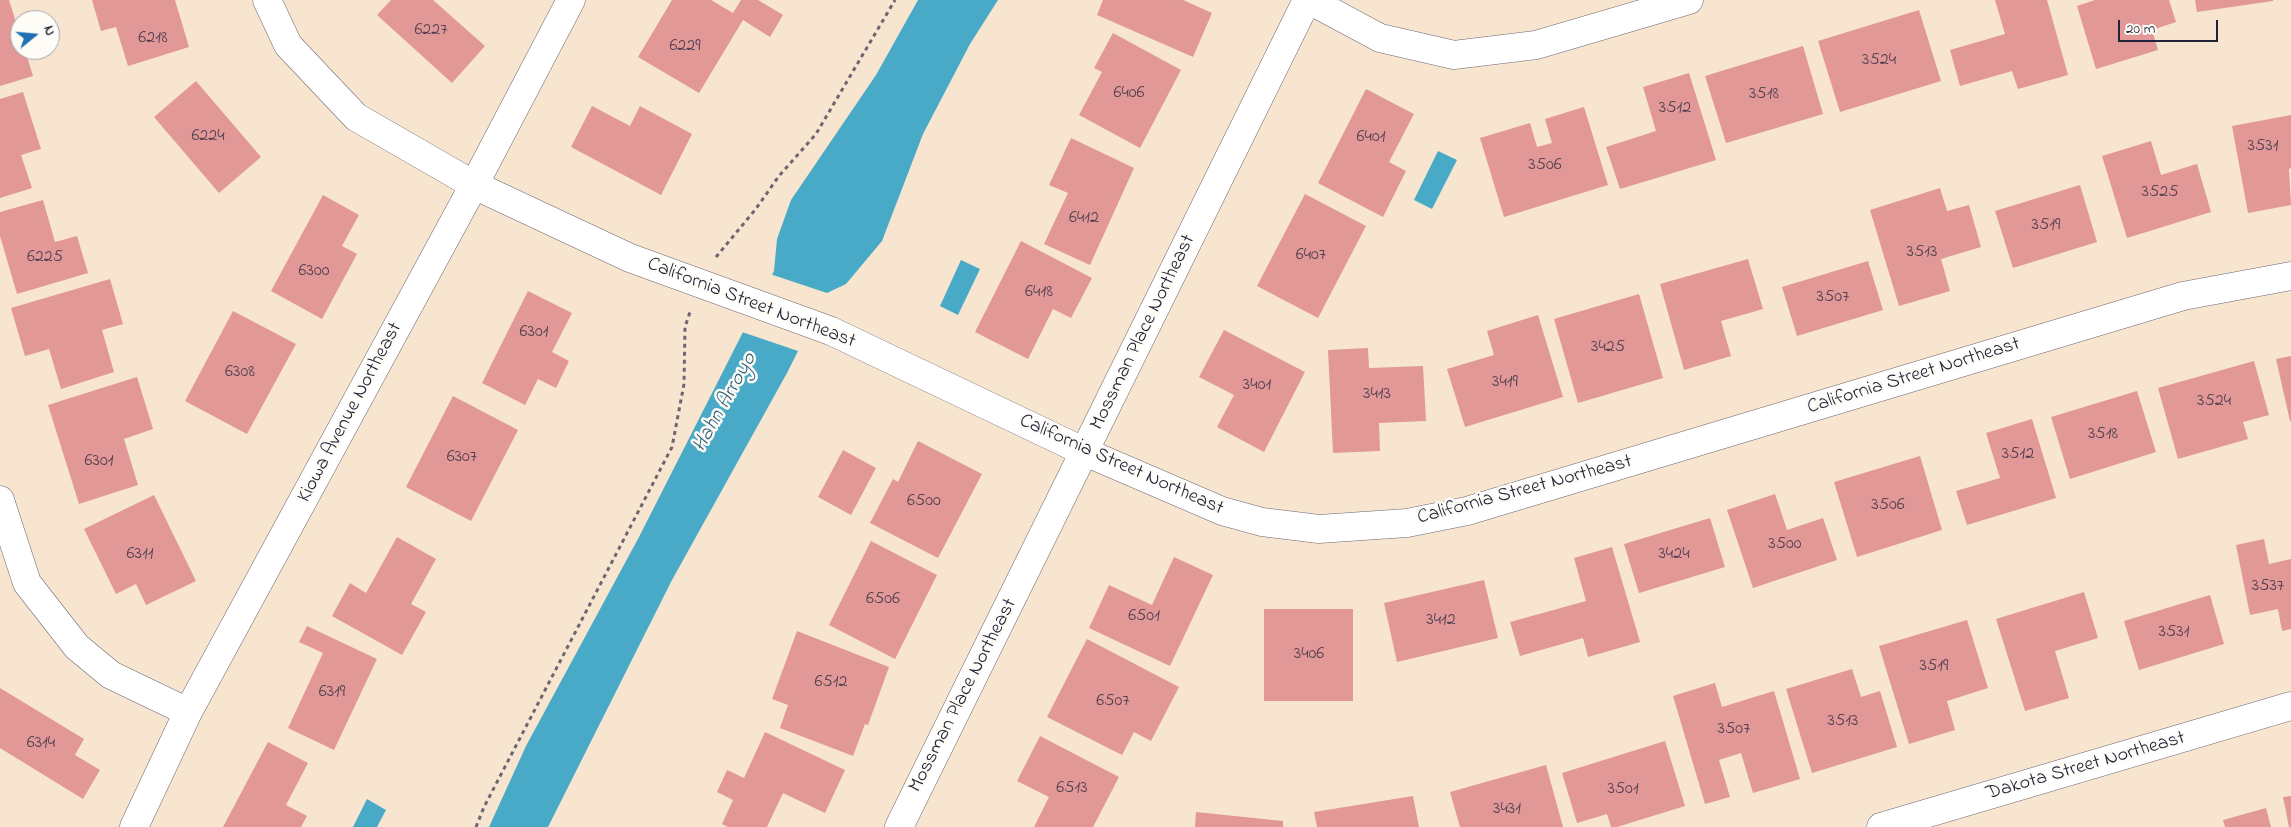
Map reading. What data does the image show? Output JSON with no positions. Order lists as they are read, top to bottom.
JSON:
{
  "streets": {
    "street": [
      "California Street Northeast",
      "Mossman Place Northeast",
      "Kiowa Avenue Northeast",
      "Dakota Street Northeast"
    ]
  },
  "crossings": [
    ["California Street Northeast", "Mossman Place Northeast"],
    ["California Street Northeast", "Kiowa Avenue Northeast"]
  ],
  "water": ["Hahn Arroyo"],
  "house_numbers": [
    "6227",
    "6218",
    "6229",
    "3524",
    "6406",
    "3518",
    "3512",
    "6224",
    "6401",
    "3531",
    "3506",
    "3525",
    "6412",
    "3519",
    "3513",
    "6407",
    "6225",
    "6300",
    "6418",
    "3507",
    "6301",
    "3425",
    "6308",
    "3419",
    "3401",
    "3413",
    "3524",
    "3518",
    "3512",
    "6307",
    "6301",
    "6500",
    "3506",
    "3500",
    "6311",
    "3424",
    "3537",
    "6506",
    "6501",
    "3412",
    "3531",
    "3406",
    "3519",
    "6512",
    "6319",
    "6507",
    "3513",
    "3507",
    "6314",
    "6513",
    "3501",
    "3431"
  ],
  "scale_bar": "20 m",
  "north": "right"
}
